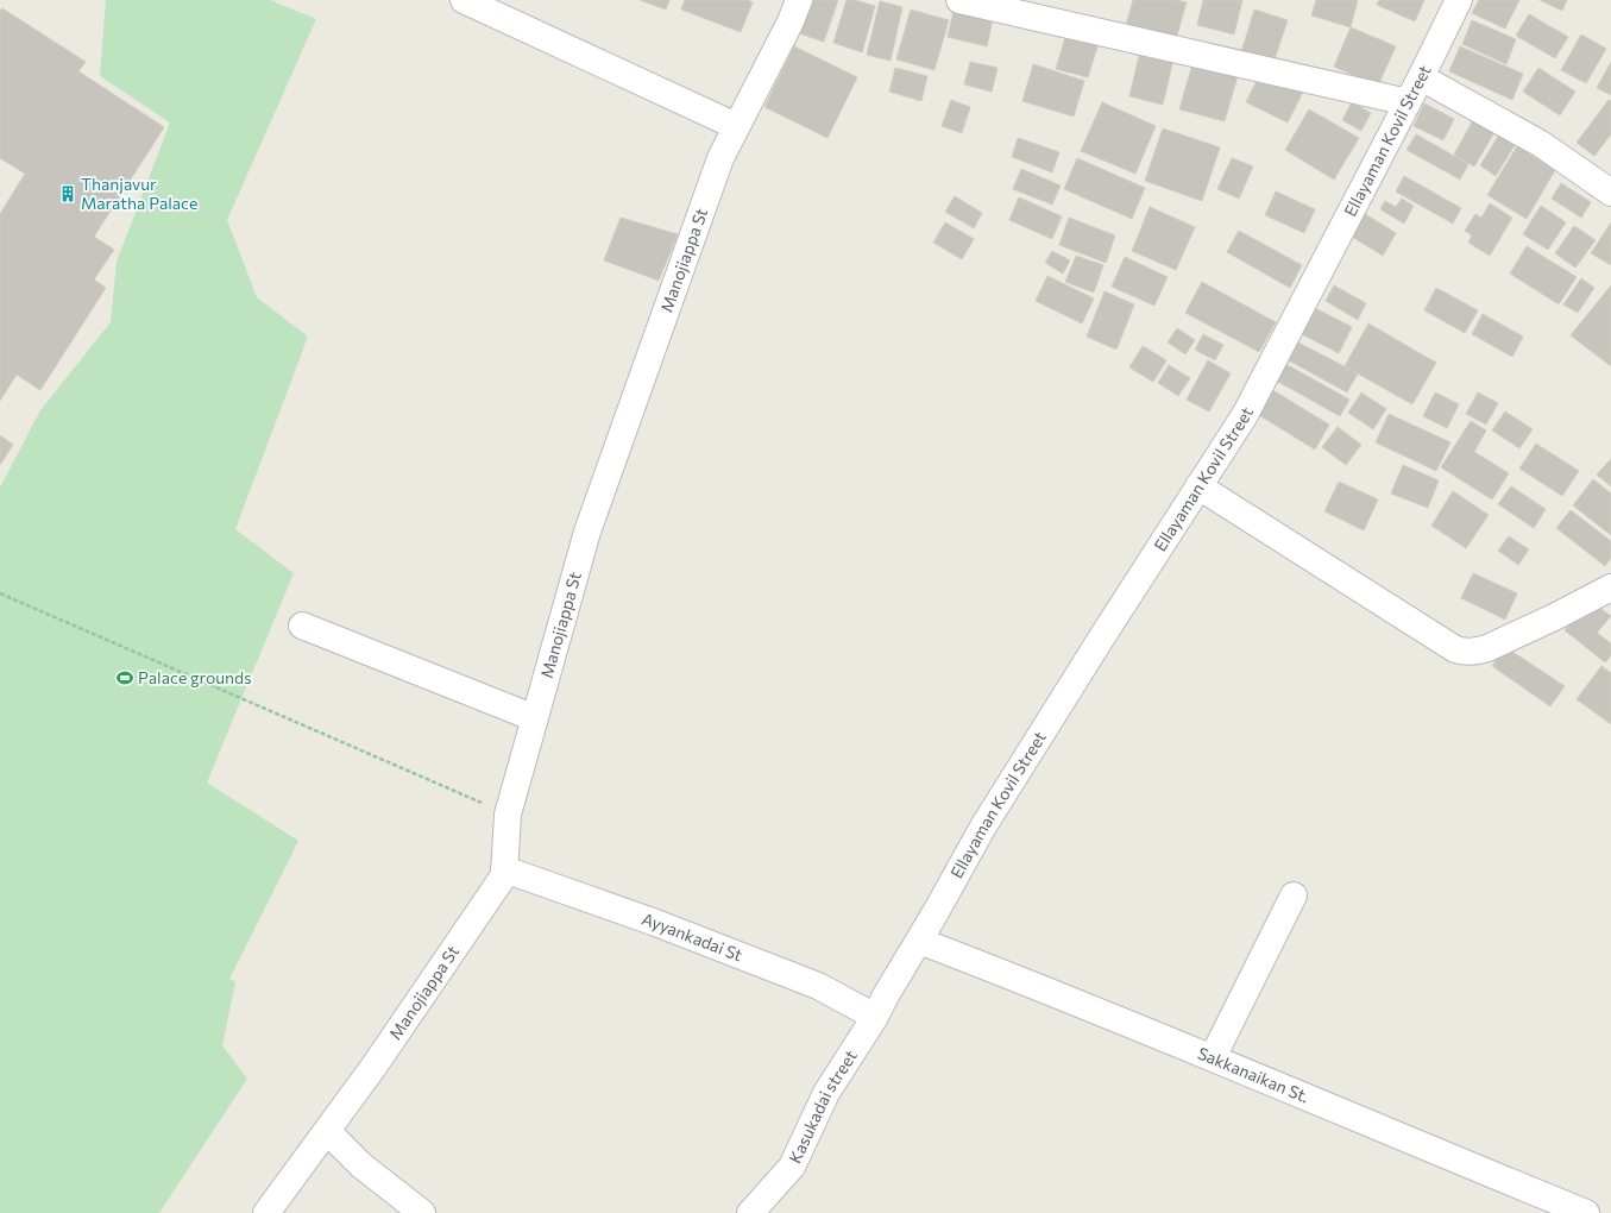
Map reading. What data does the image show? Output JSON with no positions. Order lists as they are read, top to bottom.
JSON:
{
  "streets": {
    "street": [
      "Ellayaman Kovil Street",
      "Manojiappa St",
      "Ayyankadai St",
      "Sakkanaikan St.",
      "Kasukadai street"
    ]
  },
  "crossings": [
    ["Ellayaman Kovil Street", "Ayyankadai St"],
    ["Ellayaman Kovil Street", "Sakkanaikan St."],
    ["Ellayaman Kovil Street", "Kasukadai street"],
    ["Manojiappa St", "Ayyankadai St"],
    ["Ayyankadai St", "Kasukadai street"]
  ],
  "places": {
    "building": ["Thanjavur Maratha Palace"],
    "sports": ["Palace grounds"]
  }
}
